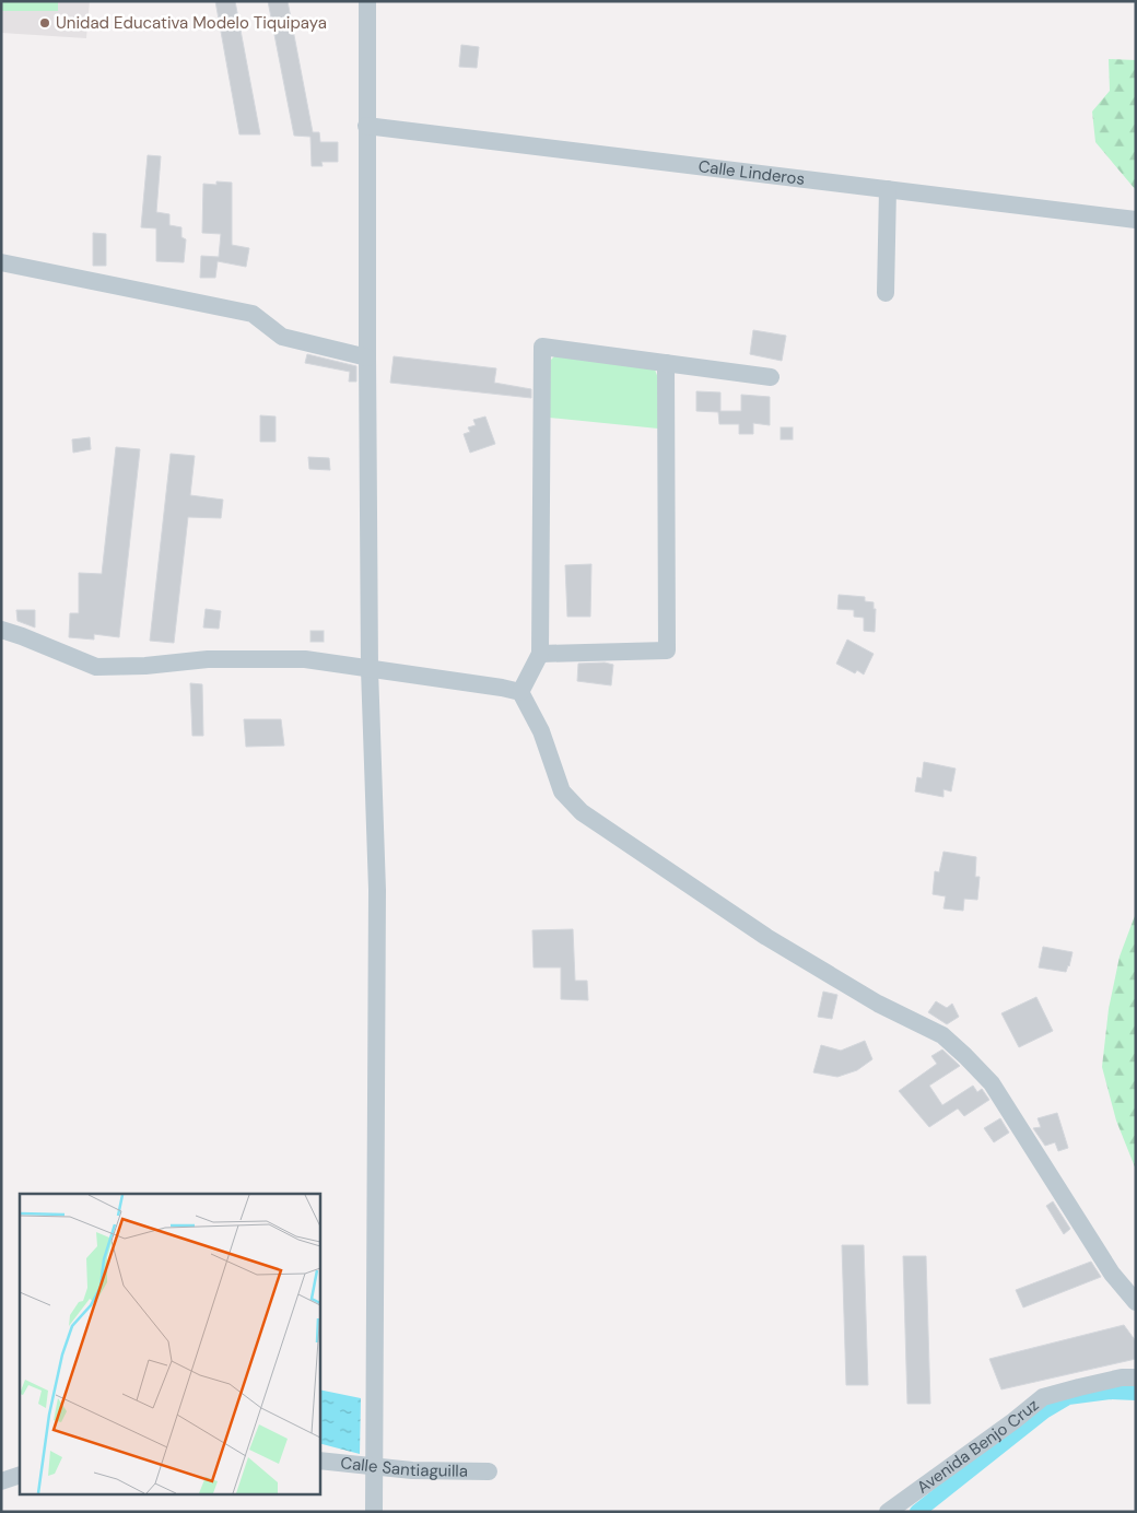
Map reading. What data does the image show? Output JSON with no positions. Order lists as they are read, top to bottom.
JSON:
{
  "streets": {
    "street": ["Calle Linderos", "Avenida Benjo Cruz", "Calle Santiaguilla"]
  },
  "places": ["Unidad Educativa Modelo Tiquipaya"]
}
